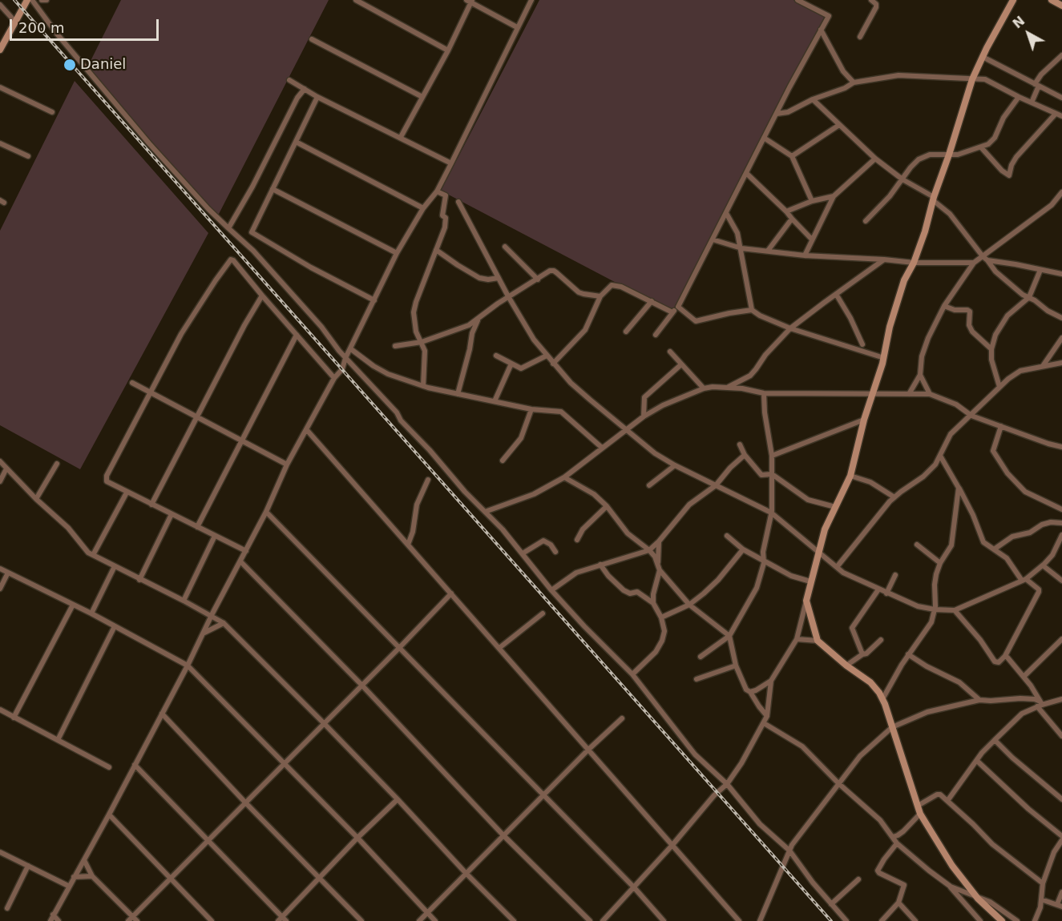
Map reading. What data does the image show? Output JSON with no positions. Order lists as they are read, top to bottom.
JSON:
{
  "places": ["Daniel"],
  "scale_bar": "200 m",
  "north": "top left"
}
